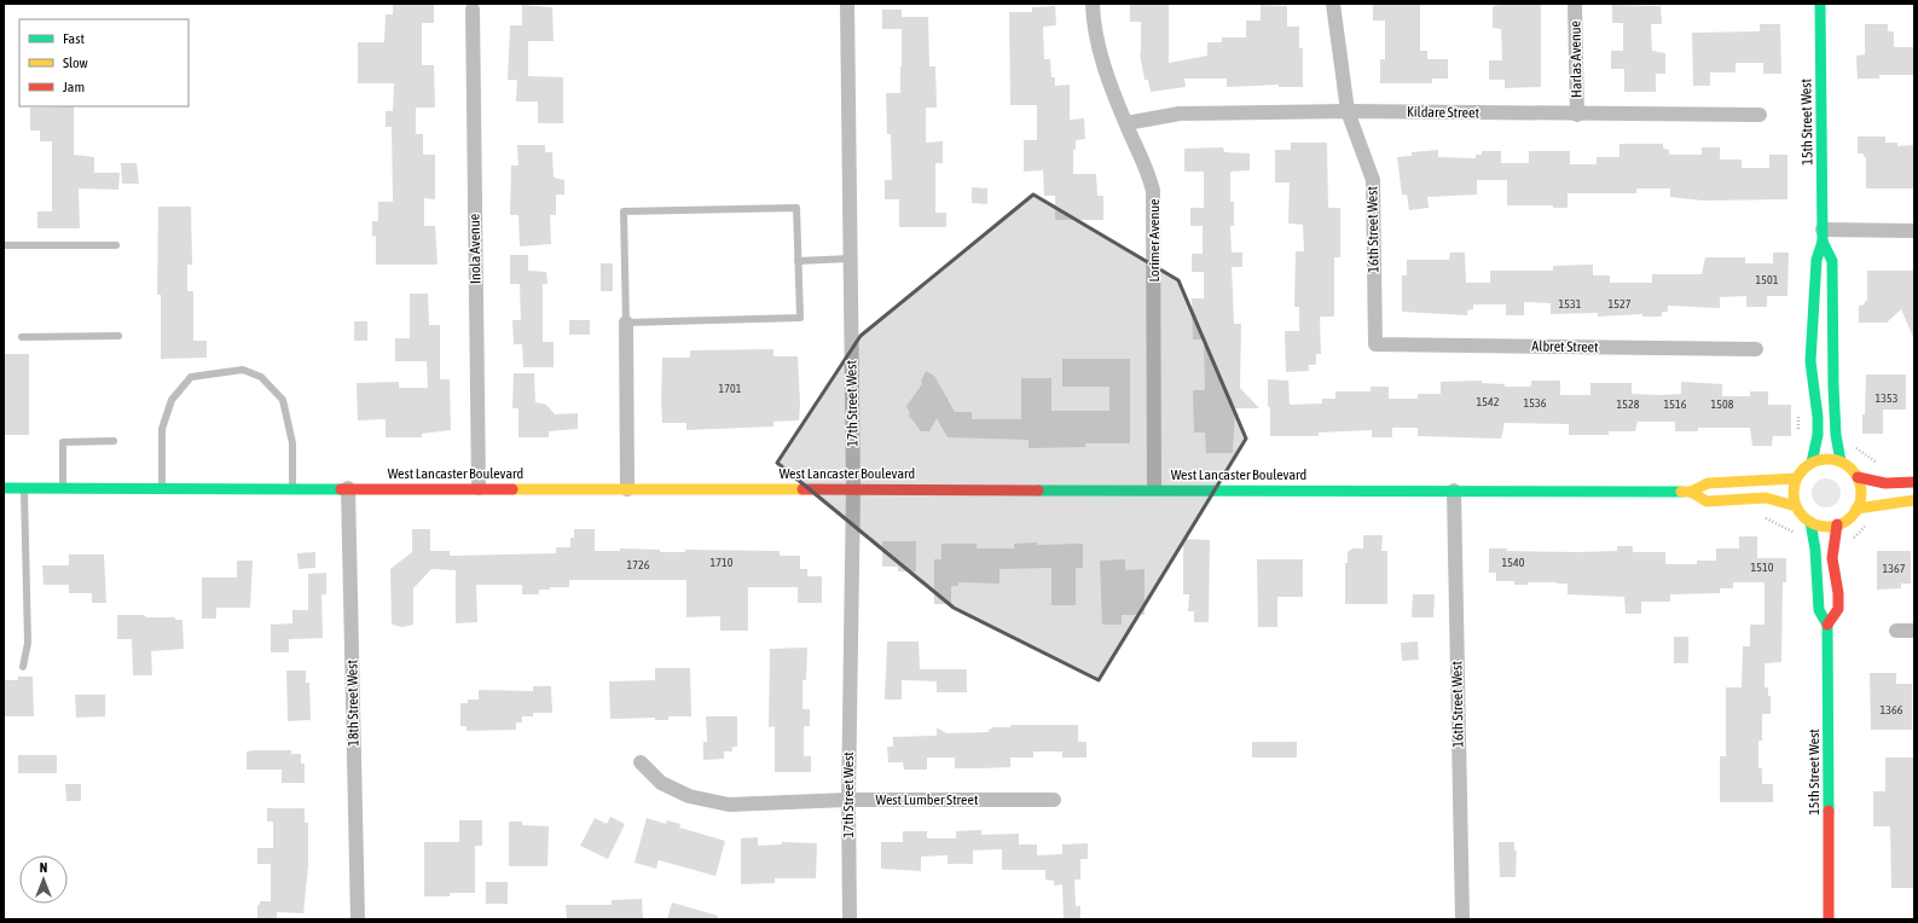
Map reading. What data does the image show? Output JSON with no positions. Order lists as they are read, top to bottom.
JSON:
{
  "streets": {
    "street": [
      "Harlas Avenue",
      "Kildare Street",
      "15th Street West",
      "16th Street West",
      "Lorimer Avenue",
      "Inola Avenue",
      "Albret Street",
      "17th Street West",
      "West Lancaster Boulevard",
      "18th Street West",
      "West Lumber Street"
    ]
  },
  "crossings": [
    ["Harlas Avenue", "Kildare Street"],
    ["Kildare Street", "16th Street West"],
    ["Kildare Street", "Lorimer Avenue"],
    ["15th Street West", "West Lancaster Boulevard"],
    ["16th Street West", "Albret Street"],
    ["16th Street West", "West Lancaster Boulevard"],
    ["Lorimer Avenue", "West Lancaster Boulevard"],
    ["Inola Avenue", "West Lancaster Boulevard"],
    ["17th Street West", "West Lancaster Boulevard"],
    ["17th Street West", "West Lumber Street"],
    ["West Lancaster Boulevard", "18th Street West"]
  ],
  "house_numbers": [
    "1501",
    "1531",
    "1527",
    "1701",
    "1353",
    "1542",
    "1536",
    "1528",
    "1516",
    "1508",
    "1710",
    "1540",
    "1726",
    "1510",
    "1367",
    "1366"
  ],
  "legend": ["Fast", "Slow", "Jam"],
  "north": "top"
}
